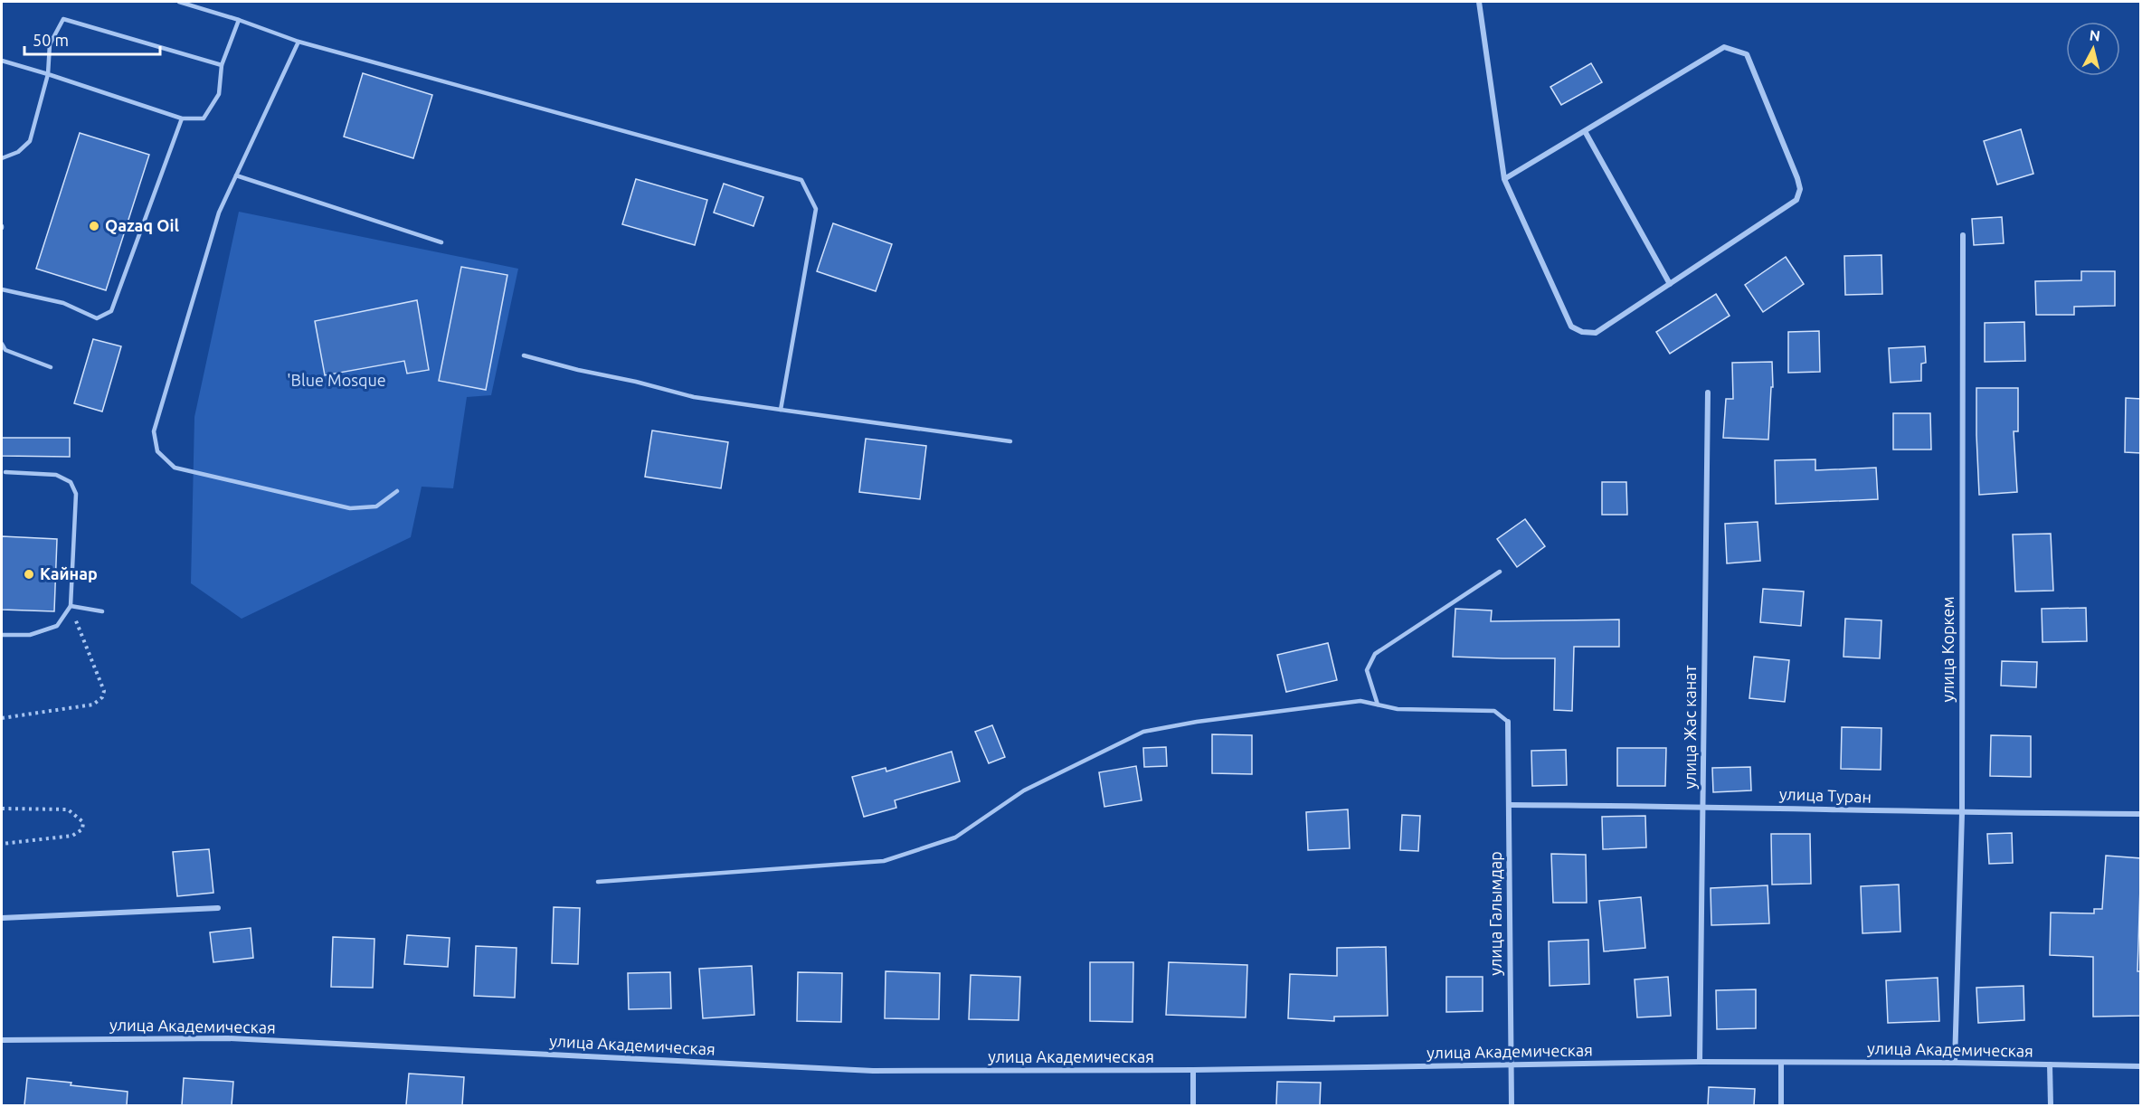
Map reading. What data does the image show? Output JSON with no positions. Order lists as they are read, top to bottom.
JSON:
{
  "streets": {
    "street": [
      "улица Коркем",
      "улица Жас канат",
      "улица Туран",
      "улица Галымдар",
      "улица Академическая"
    ]
  },
  "crossings": [
    ["улица Коркем", "улица Туран"],
    ["улица Коркем", "улица Академическая"],
    ["улица Жас канат", "улица Туран"],
    ["улица Жас канат", "улица Академическая"],
    ["улица Туран", "улица Галымдар"],
    ["улица Галымдар", "улица Академическая"]
  ],
  "parks": ["'Blue Mosque"],
  "places": ["Qazaq Oil", "Кайнар"],
  "scale_bar": "50 m",
  "north": "top"
}
